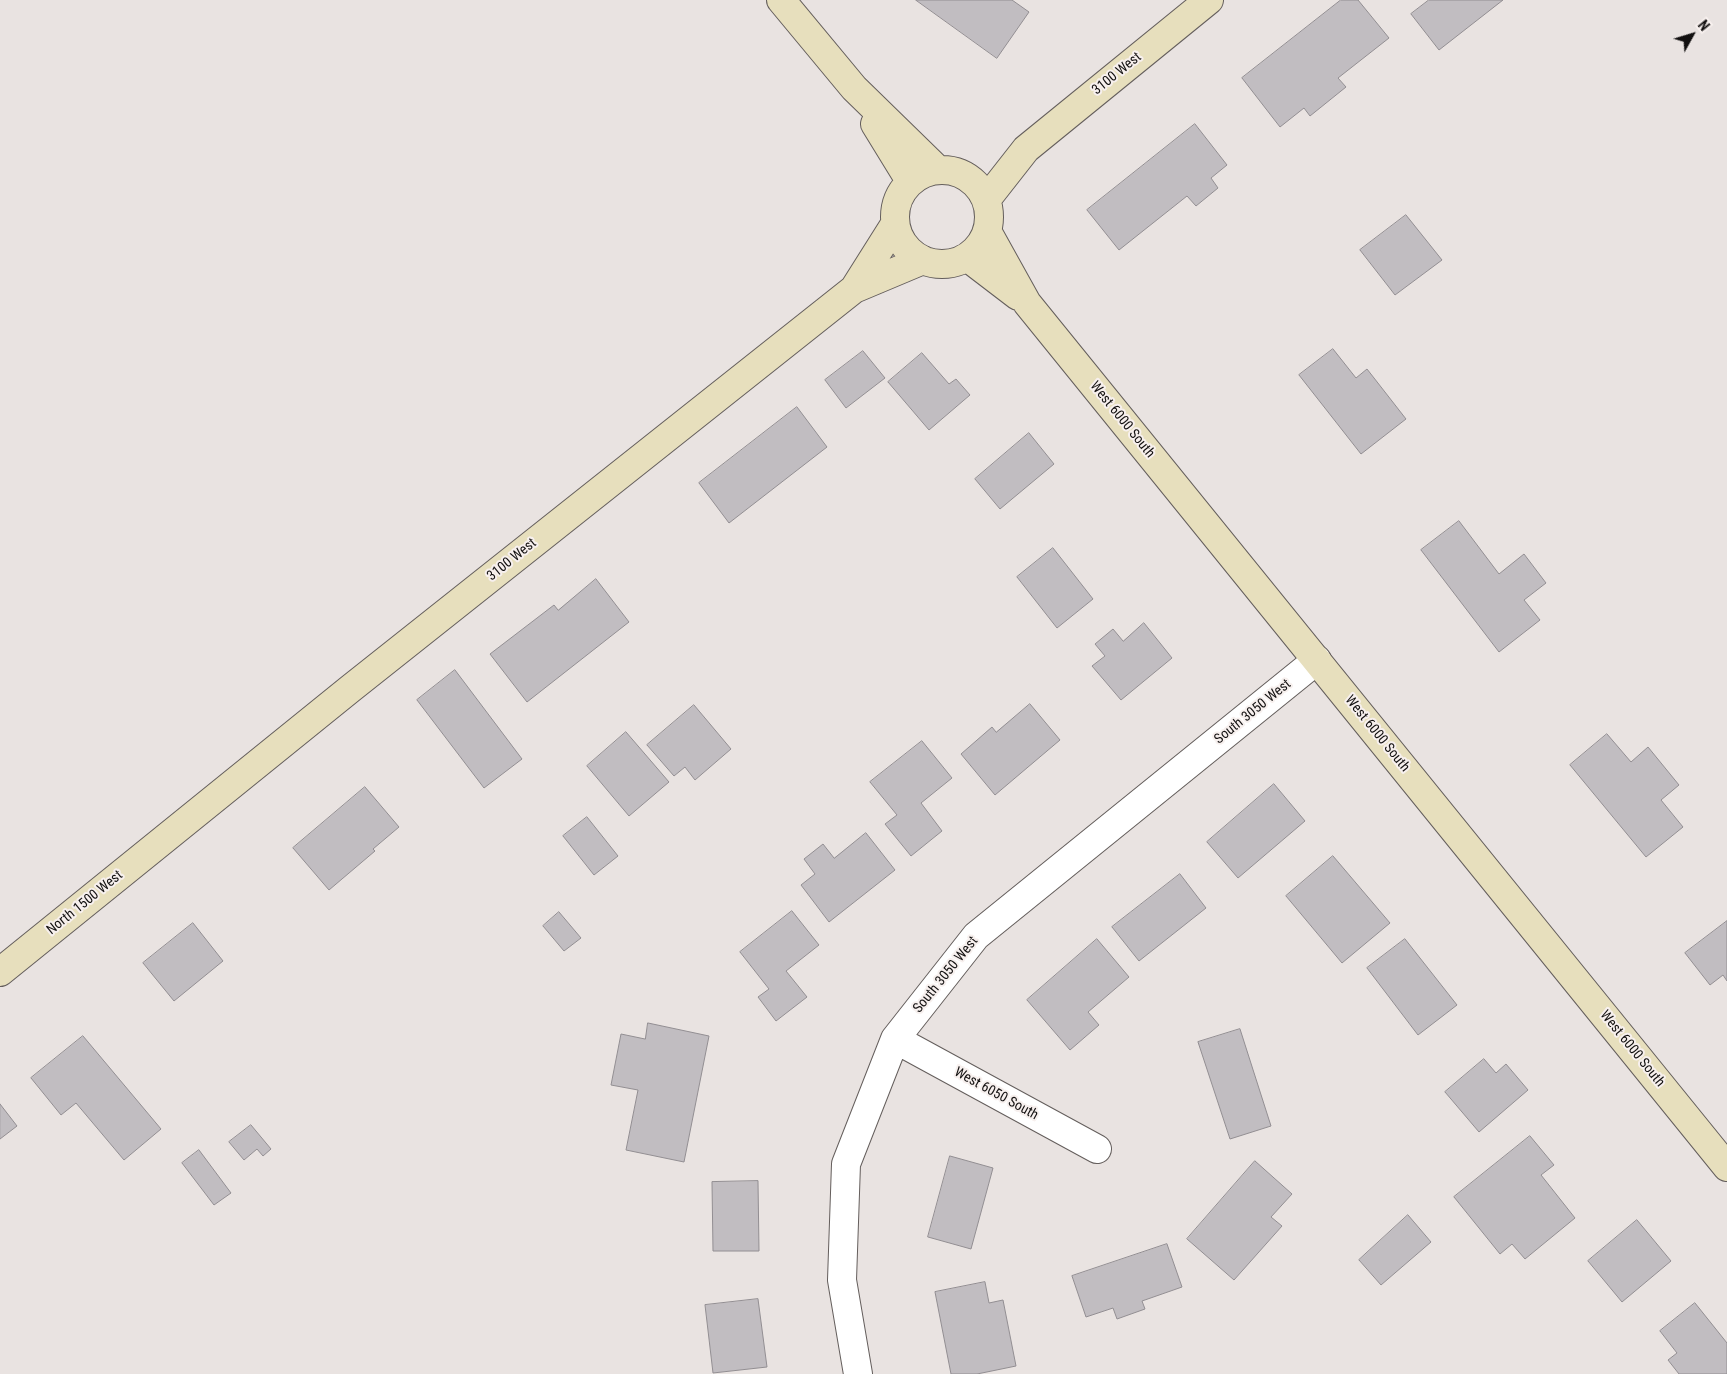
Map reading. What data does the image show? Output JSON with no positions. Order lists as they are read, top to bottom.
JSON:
{
  "streets": {
    "street": [
      "3100 West",
      "West 6000 South",
      "South 3050 West",
      "North 1500 West",
      "West 6050 South"
    ]
  },
  "crossings": [
    ["3100 West", "West 6000 South"],
    ["3100 West", "North 1500 West"],
    ["West 6000 South", "South 3050 West"],
    ["South 3050 West", "West 6050 South"]
  ],
  "north": "top right"
}
